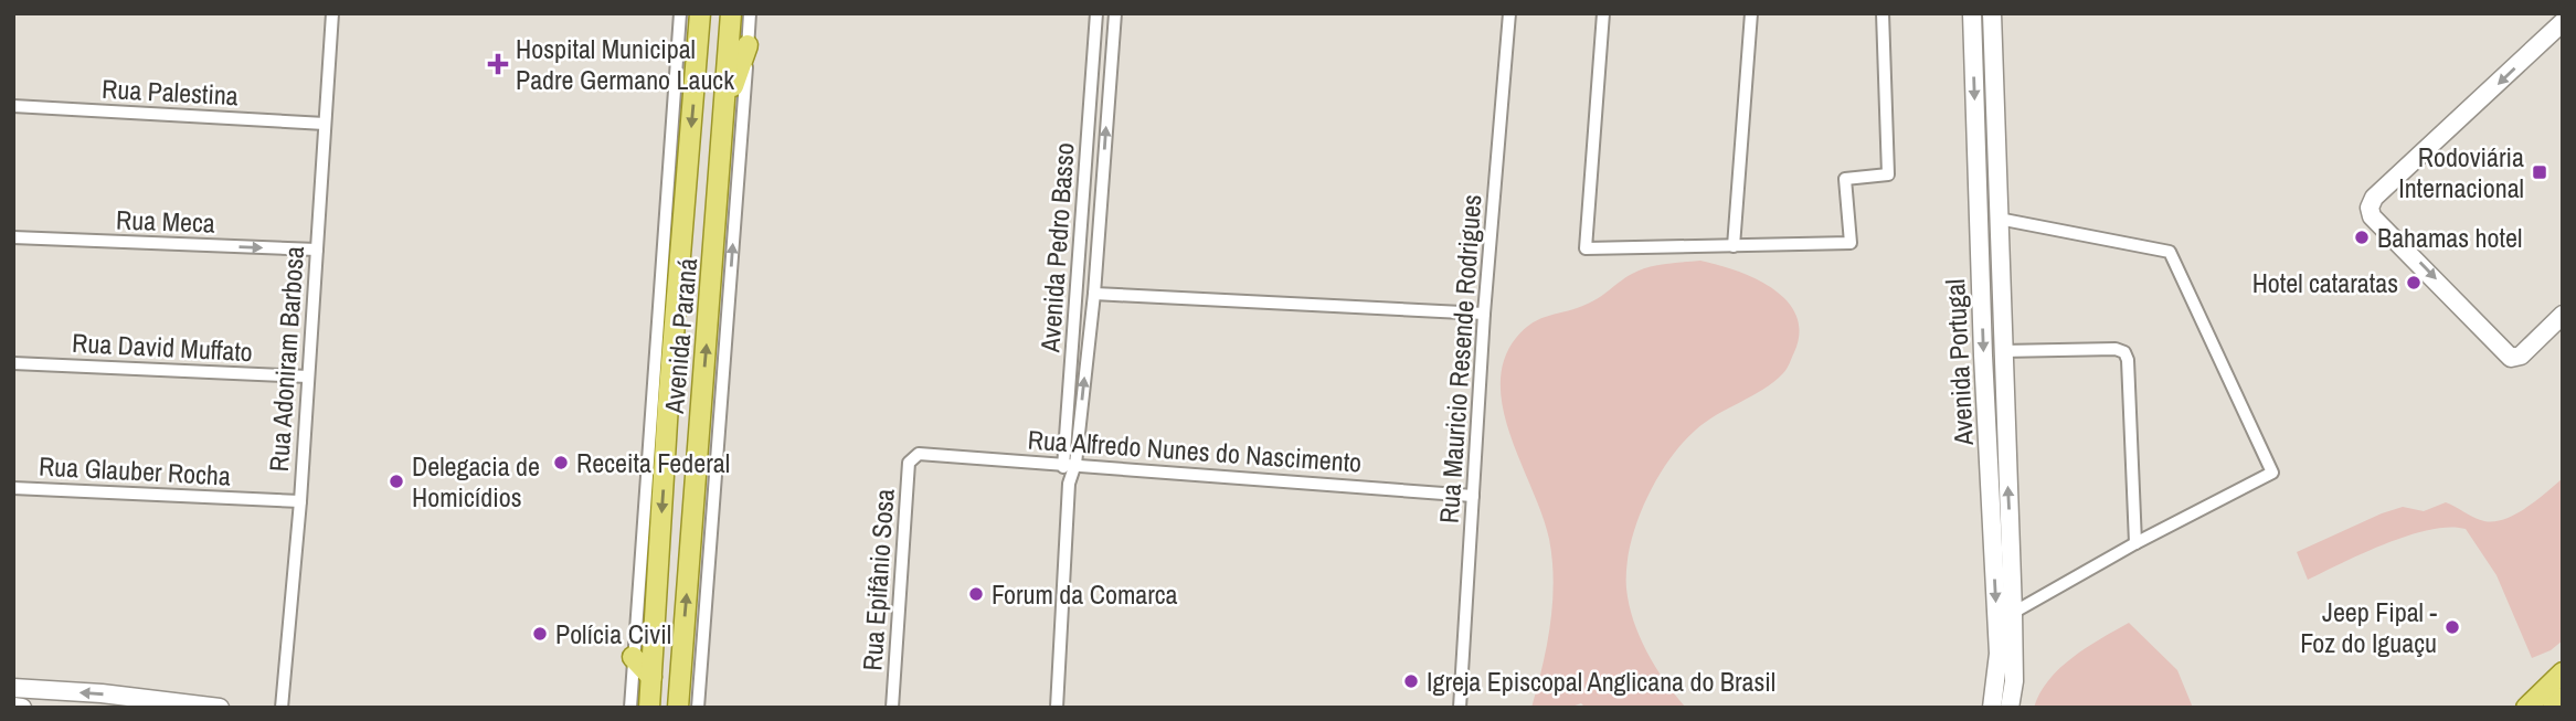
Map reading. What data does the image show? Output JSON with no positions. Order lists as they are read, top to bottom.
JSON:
{
  "streets": {
    "main road": ["Avenida Paraná", "Avenida Portugal"],
    "street": [
      "Rua Palestina",
      "Rua Meca",
      "Avenida Pedro Basso",
      "Rua David Muffato",
      "Rua Adoniram Barbosa",
      "Rua Mauricio Resende Rodrigues",
      "Rua Alfredo Nunes do Nascimento",
      "Rua Glauber Rocha",
      "Rua Epifânio Sosa"
    ]
  },
  "crossings": [
    ["Rua Palestina", "Rua Adoniram Barbosa"],
    ["Rua Meca", "Rua Adoniram Barbosa"],
    ["Avenida Pedro Basso", "Rua Alfredo Nunes do Nascimento"],
    ["Rua David Muffato", "Rua Adoniram Barbosa"],
    ["Rua Adoniram Barbosa", "Rua Glauber Rocha"],
    ["Rua Mauricio Resende Rodrigues", "Rua Alfredo Nunes do Nascimento"],
    ["Rua Alfredo Nunes do Nascimento", "Rua Epifânio Sosa"]
  ],
  "one_way": ["Rua Meca"],
  "places": {
    "health": ["Hospital Municipal Padre Germano Lauck"],
    "transit": ["Rodoviária Internacional"],
    "other": [
      "Bahamas hotel",
      "Hotel cataratas",
      "Receita Federal",
      "Delegacia de Homicídios",
      "Forum da Comarca",
      "Jeep Fipal - Foz do Iguaçu",
      "Polícia Civil",
      "Igreja Episcopal Anglicana do Brasil"
    ]
  }
}
